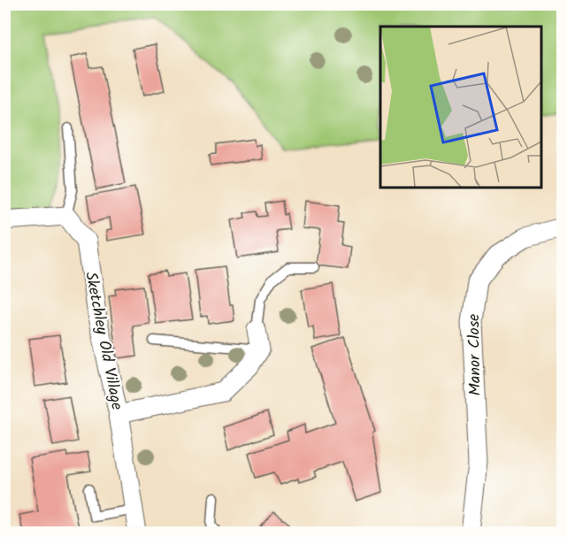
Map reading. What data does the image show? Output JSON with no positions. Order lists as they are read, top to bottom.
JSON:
{
  "streets": {
    "street": ["Sketchley Old Village", "Manor Close"]
  }
}
